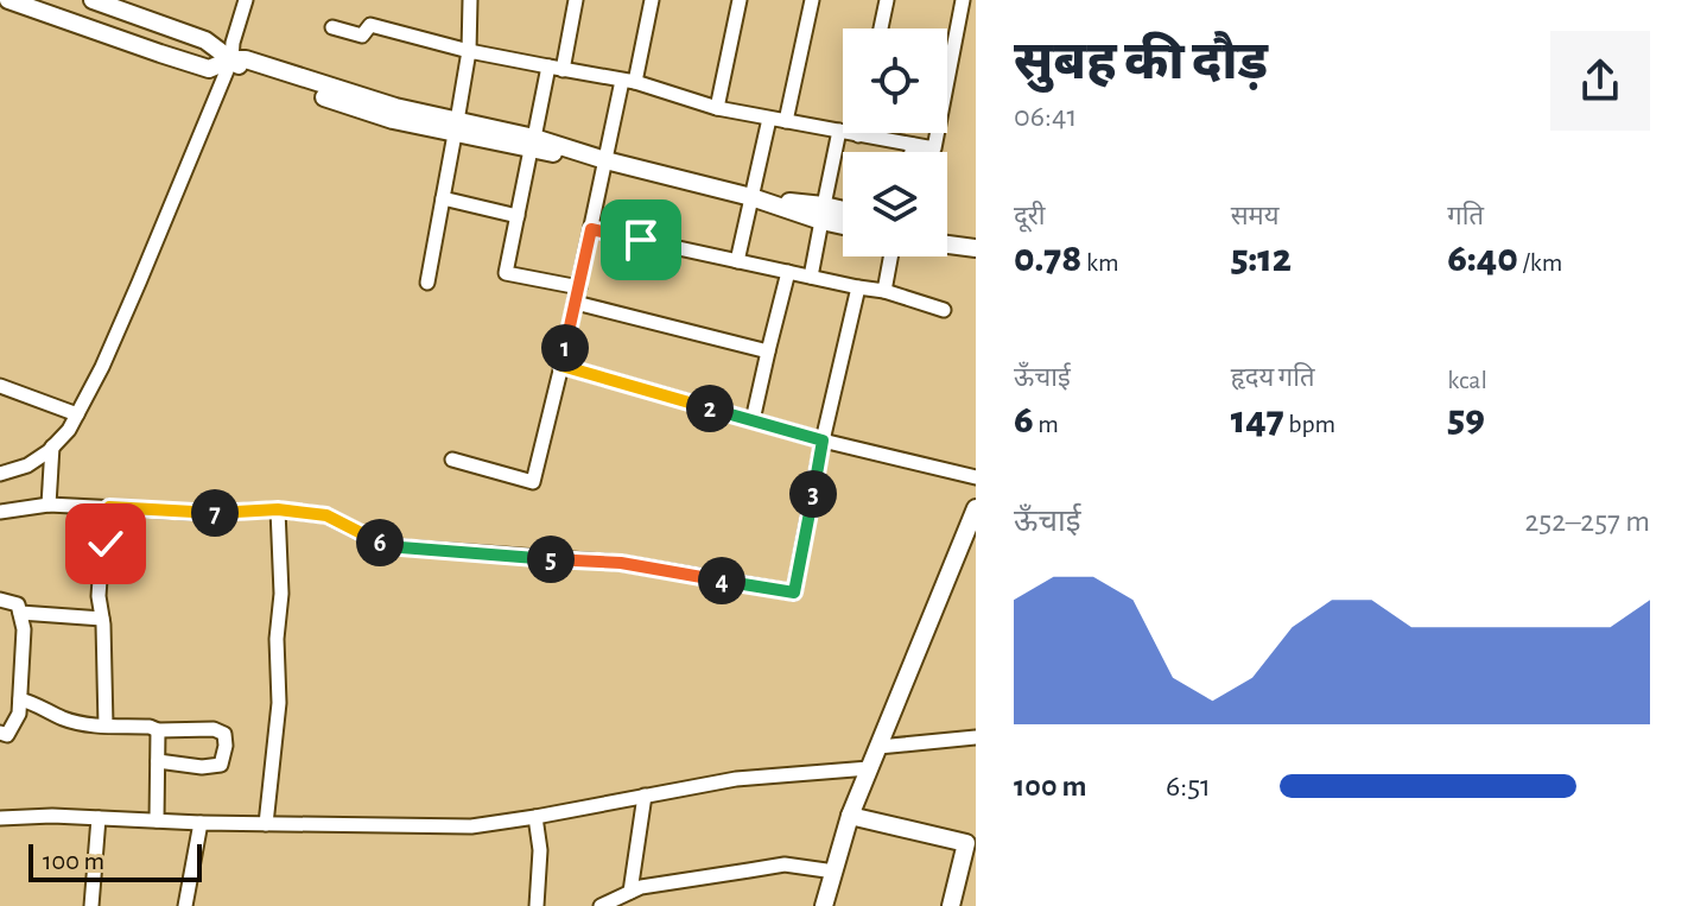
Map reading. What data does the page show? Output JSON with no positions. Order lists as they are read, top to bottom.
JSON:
{
  "scale_bar": "100 m",
  "page": {
    "heading": ["सुबह की दौड़", "06:41"],
    "stats": [
      ["दूरी", "0.78 km"],
      ["समय", "5:12"],
      ["गति", "6:40 /km"],
      ["ऊँचाई", "6 m"],
      ["हृदय गति", "147 bpm"],
      ["kcal", "59"]
    ],
    "pins": [
      "1",
      "2",
      "3",
      "7",
      "6",
      "5",
      "4"
    ],
    "chart": ["ऊँचाई", "252–257 m"],
    "list": [
      {
        "name": "100 m",
        "note": "6:51"
      }
    ],
    "scale": "100 m"
  }
}
